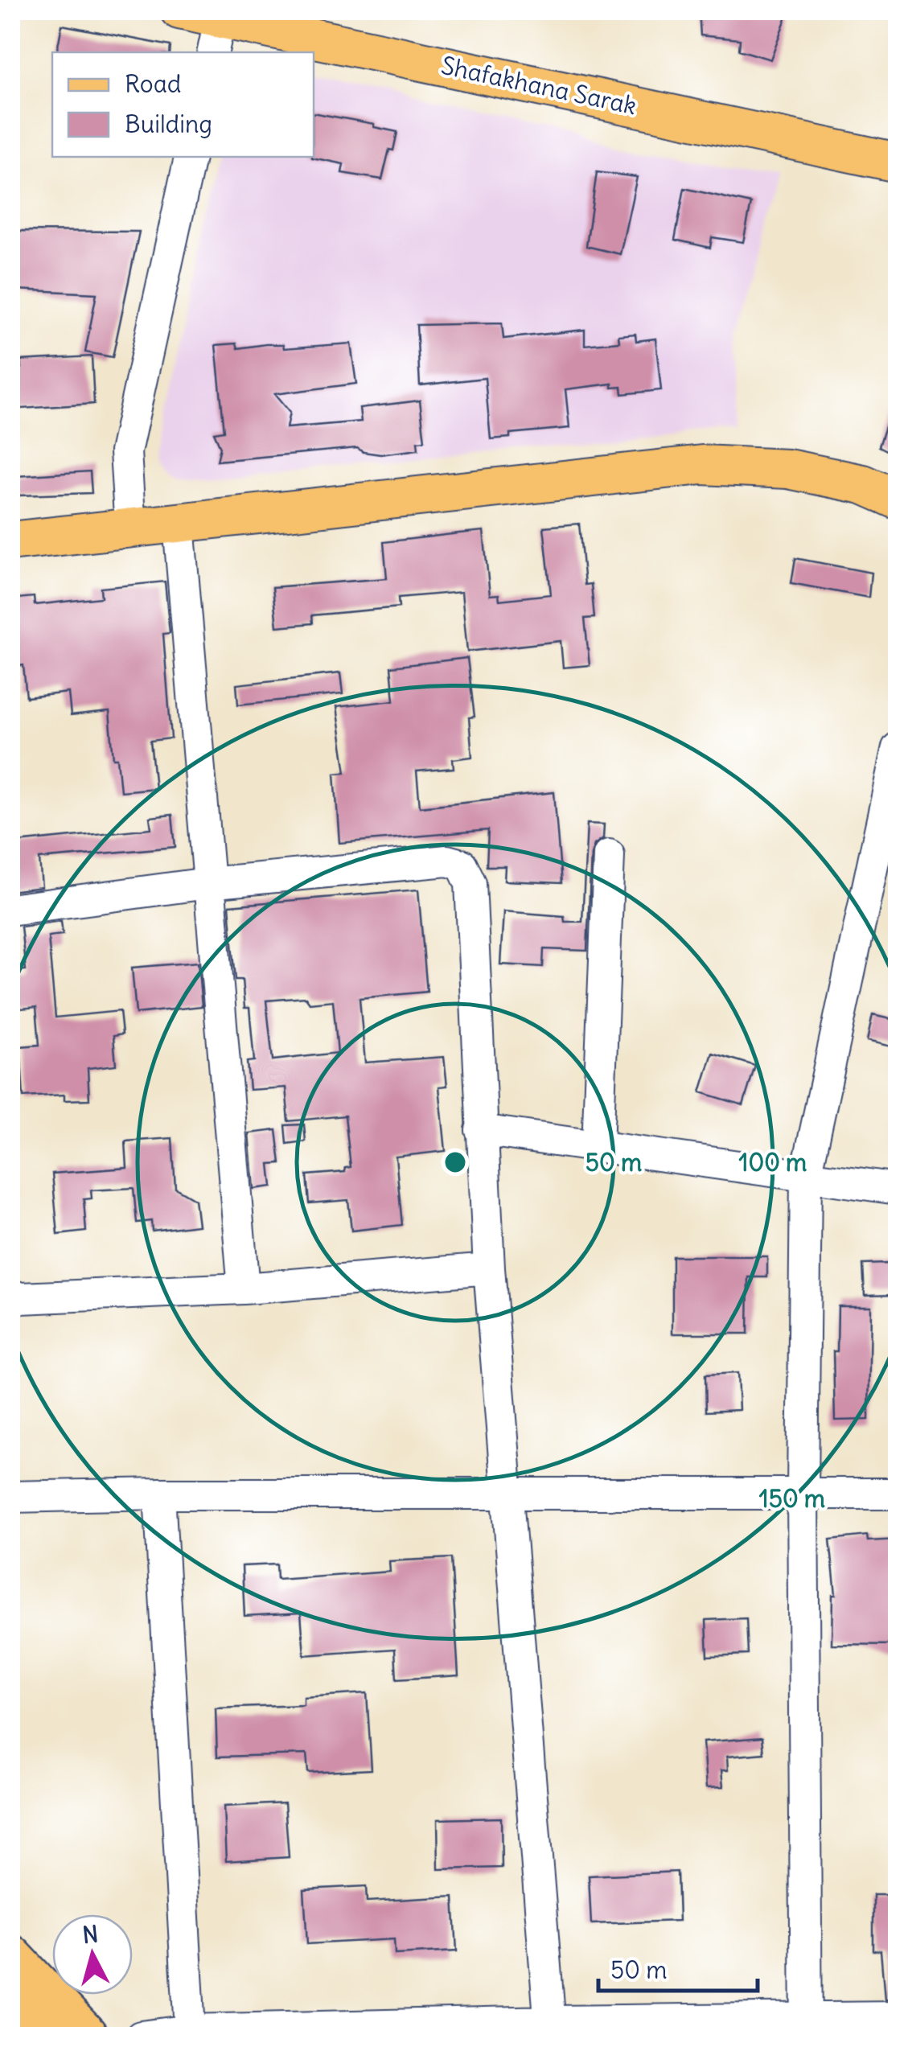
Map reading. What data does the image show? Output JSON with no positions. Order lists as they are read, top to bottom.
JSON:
{
  "streets": {
    "main road": ["Shafakhana Sarak"]
  },
  "legend": ["Road", "Building"],
  "scale_bar": "50 m",
  "north": "top",
  "rings": ["50 m", "100 m", "150 m"]
}
